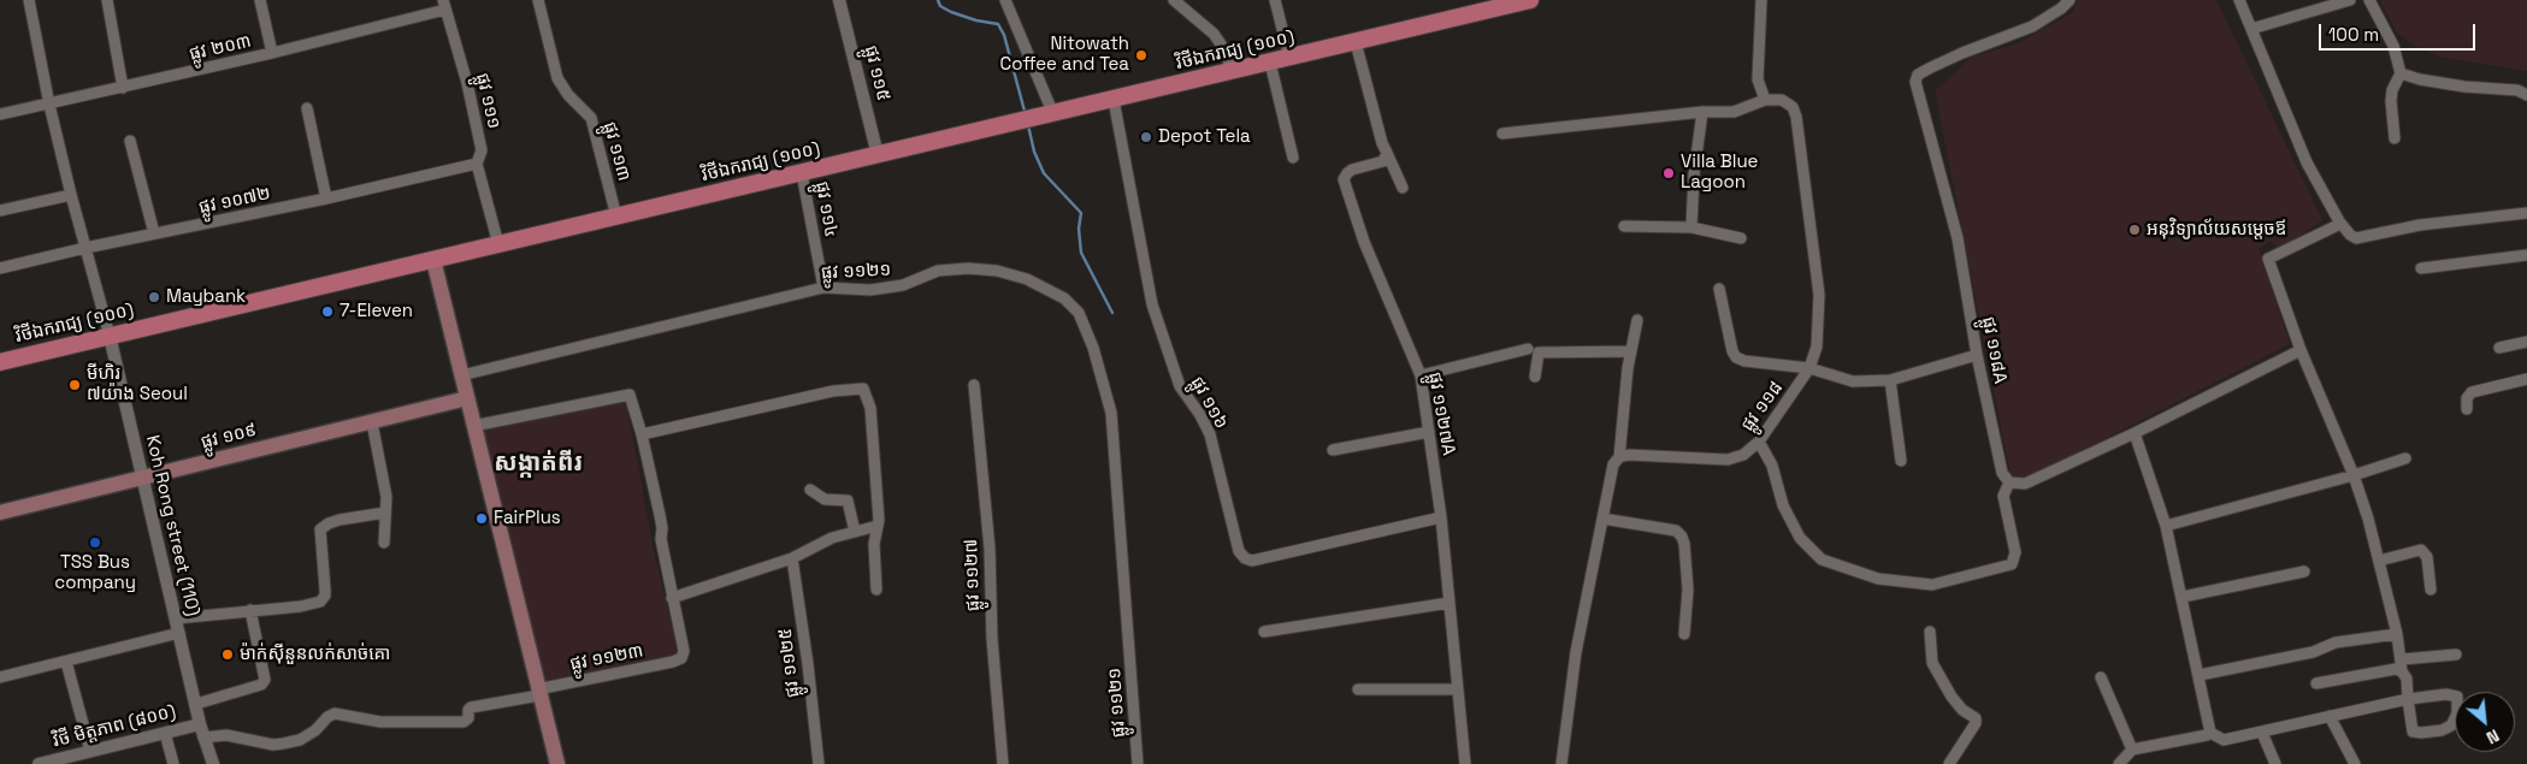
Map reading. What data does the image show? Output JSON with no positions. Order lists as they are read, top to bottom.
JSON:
{
  "streets": {
    "main road": ["វិថីឯករាជ្យ (១០០)", "ផ្លូវ ១០៩"],
    "street": [
      "ផ្លូវ ២០៣",
      "ផ្លូវ ១១៥",
      "ផ្លូវ ១១១",
      "ផ្លូវ ១១៣",
      "ផ្លូវ ១០៧២",
      "ផ្លូវ ១១៤",
      "ផ្លូវ ១១២១",
      "ផ្លូវ ១១៨A",
      "ផ្លូវ ១១៦",
      "ផ្លូវ ១១៨",
      "ផ្លូវ ១១២៧A",
      "Koh Rong street (110)",
      "ផ្លូវ ១១២៧",
      "ផ្លូវ ១១២៣",
      "ផ្លូវ ១១២៥",
      "វិថី មិត្តភាព (៨០០)"
    ]
  },
  "crossings": [
    ["ផ្លូវ ២០៣", "ផ្លូវ ១១១"],
    ["វិថីឯករាជ្យ (១០០)", "ផ្លូវ ១១៥"],
    ["វិថីឯករាជ្យ (១០០)", "ផ្លូវ ១១១"],
    ["វិថីឯករាជ្យ (១០០)", "ផ្លូវ ១១៣"],
    ["វិថីឯករាជ្យ (១០០)", "ផ្លូវ ១១៤"],
    ["វិថីឯករាជ្យ (១០០)", "ផ្លូវ ១១៦"],
    ["វិថីឯករាជ្យ (១០០)", "Koh Rong street (110)"],
    ["ផ្លូវ ១១១", "ផ្លូវ ១០៧២"],
    ["ផ្លូវ ១១៤", "ផ្លូវ ១១២១"],
    ["ផ្លូវ ១១៦", "ផ្លូវ ១១២៧A"],
    ["ផ្លូវ ១០៩", "Koh Rong street (110)"],
    ["Koh Rong street (110)", "ផ្លូវ ១១២៣"],
    ["Koh Rong street (110)", "វិថី មិត្តភាព (៨០០)"]
  ],
  "districts": ["សង្កាត់ពីរ"],
  "places": [
    "Nitowath Coffee and Tea",
    "Depot Tela",
    "Villa Blue Lagoon",
    "អនុវិទ្យាល័យសម្តេចឪ",
    "Maybank",
    "7-Eleven",
    "មីហិរ ៧យ៉ាង Seoul",
    "FairPlus",
    "TSS Bus company",
    "ម៉ាក់សុីនួនលក់សាច់គោ"
  ],
  "scale_bar": "100 m",
  "north": "bottom right"
}
